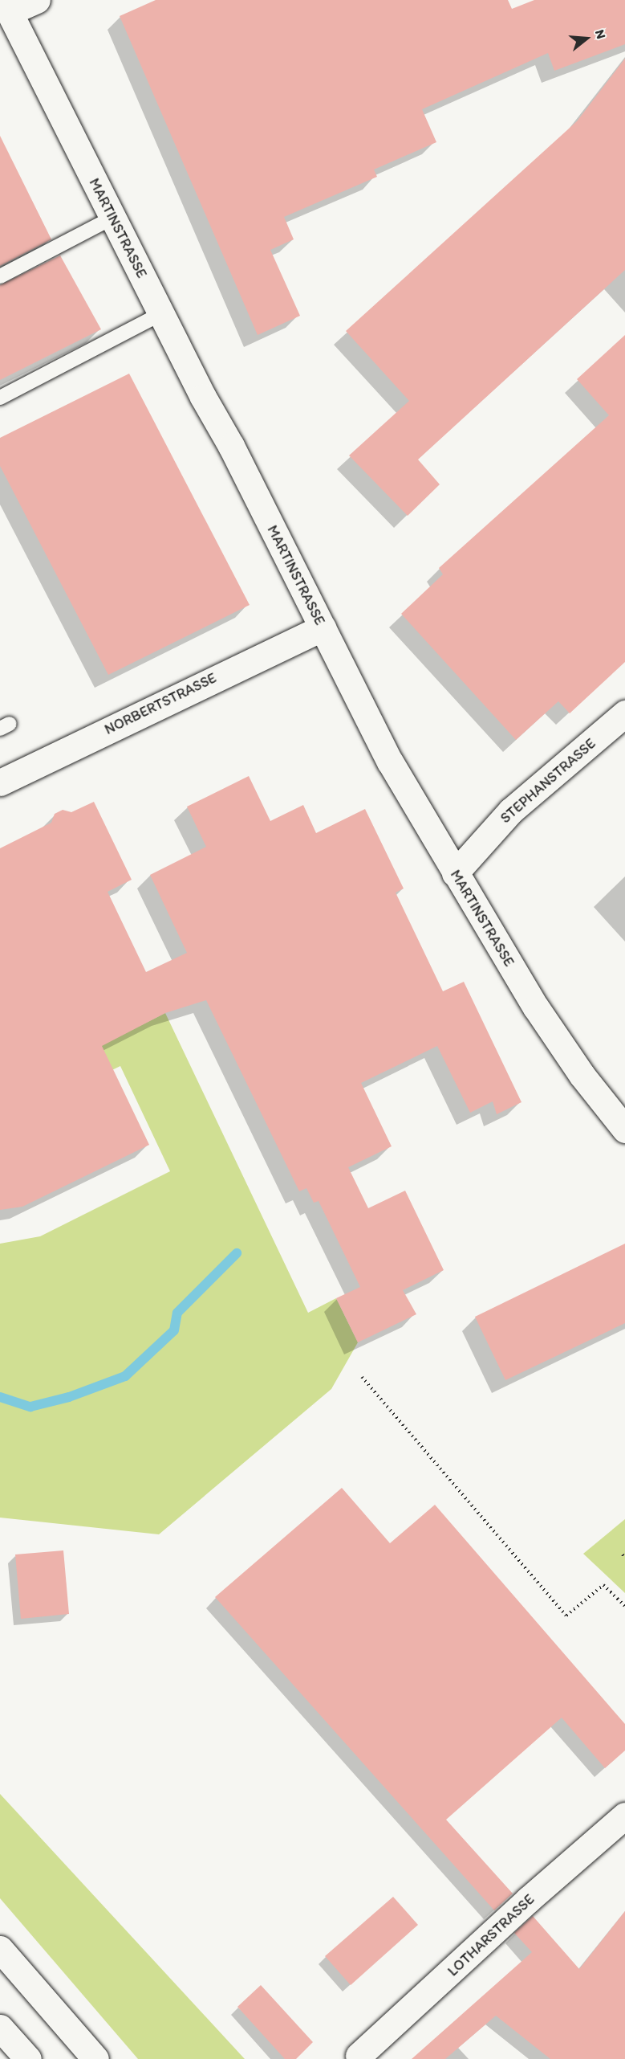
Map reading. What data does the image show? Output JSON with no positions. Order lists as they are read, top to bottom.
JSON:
{
  "streets": {
    "main road": [
      "MARTINSTRASSE",
      "NORBERTSTRASSE",
      "STEPHANSTRASSE",
      "LOTHARSTRASSE"
    ]
  },
  "crossings": [
    ["MARTINSTRASSE", "NORBERTSTRASSE"],
    ["MARTINSTRASSE", "STEPHANSTRASSE"]
  ],
  "north": "right"
}
